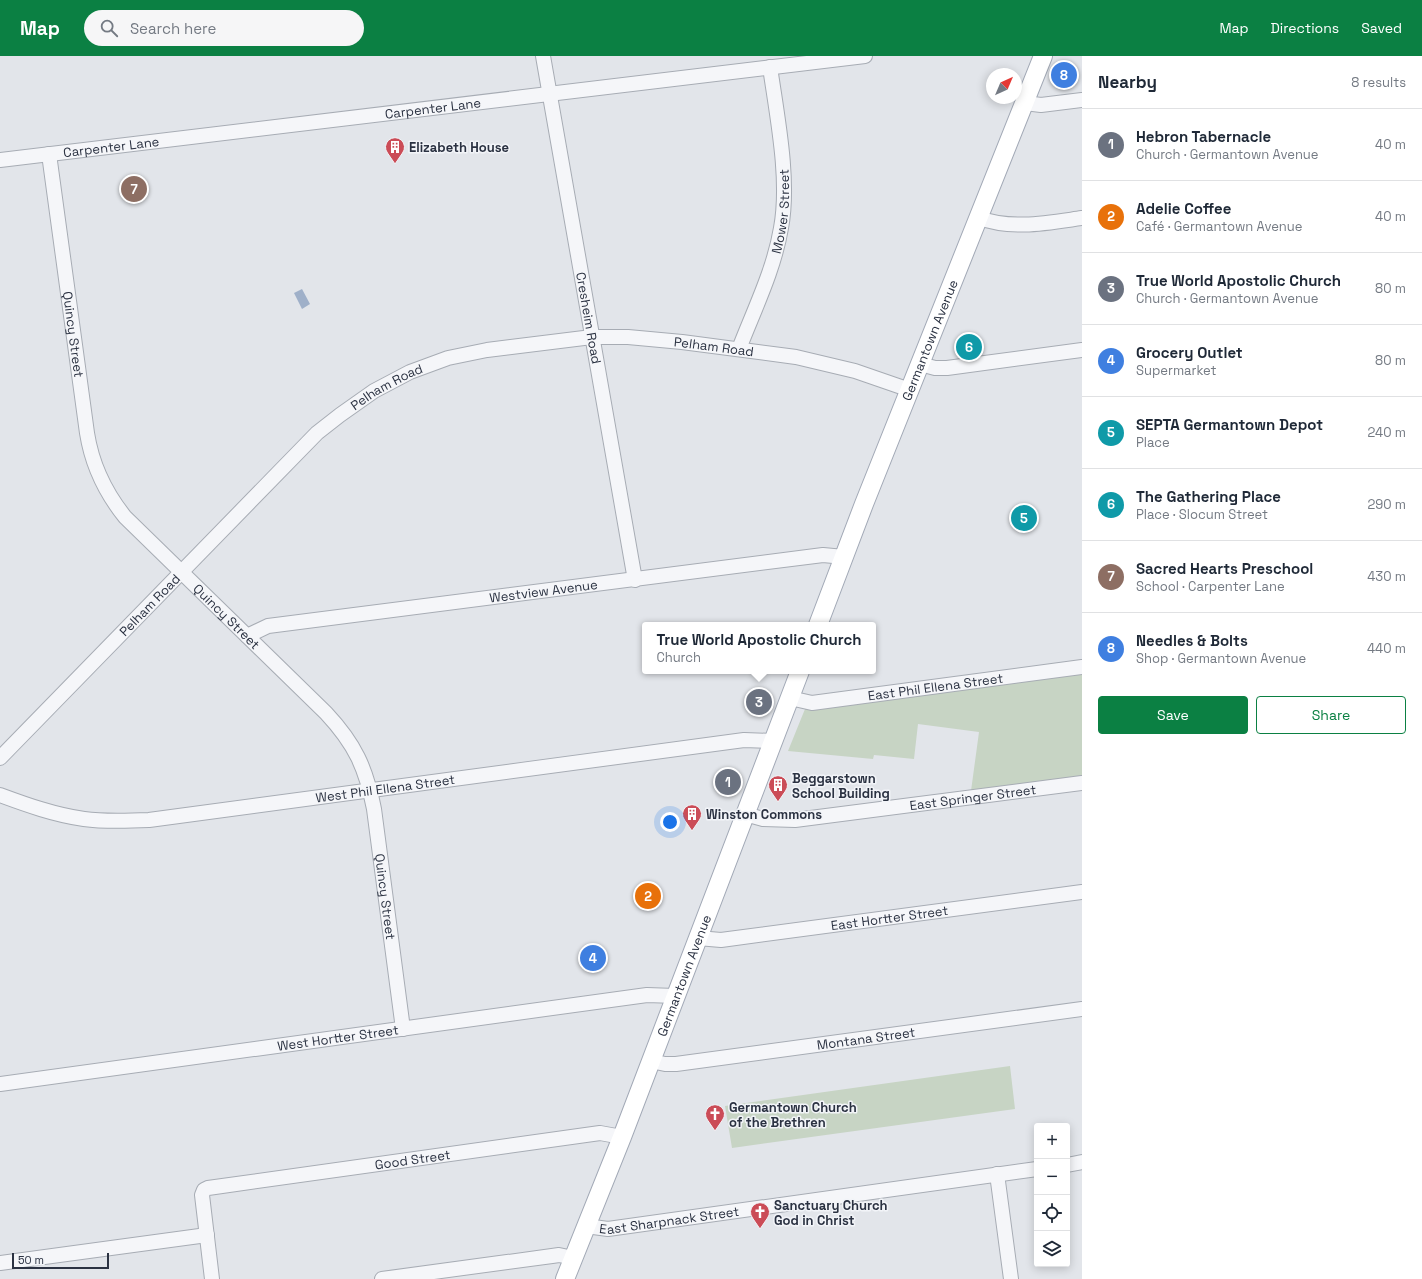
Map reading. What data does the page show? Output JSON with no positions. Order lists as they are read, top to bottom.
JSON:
{
  "streets": {
    "main road": ["Germantown Avenue"],
    "street": [
      "Carpenter Lane",
      "Mower Street",
      "Cresheim Road",
      "Quincy Street",
      "Pelham Road",
      "Westview Avenue",
      "East Phil Ellena Street",
      "West Phil Ellena Street",
      "East Springer Street",
      "East Hortter Street",
      "West Hortter Street",
      "Montana Street",
      "Good Street",
      "East Sharpnack Street"
    ]
  },
  "crossings": [
    ["Carpenter Lane", "Mower Street"],
    ["Carpenter Lane", "Cresheim Road"],
    ["Carpenter Lane", "Quincy Street"],
    ["Mower Street", "Pelham Road"],
    ["Cresheim Road", "Pelham Road"],
    ["Cresheim Road", "Westview Avenue"],
    ["Quincy Street", "Pelham Road"],
    ["Quincy Street", "Westview Avenue"],
    ["Quincy Street", "West Phil Ellena Street"],
    ["Quincy Street", "West Hortter Street"],
    ["Germantown Avenue", "Pelham Road"],
    ["Germantown Avenue", "Westview Avenue"],
    ["Germantown Avenue", "East Phil Ellena Street"],
    ["Germantown Avenue", "West Phil Ellena Street"],
    ["Germantown Avenue", "East Springer Street"],
    ["Germantown Avenue", "East Hortter Street"],
    ["Germantown Avenue", "West Hortter Street"],
    ["Germantown Avenue", "Montana Street"],
    ["Germantown Avenue", "Good Street"],
    ["Germantown Avenue", "East Sharpnack Street"]
  ],
  "places": {
    "building": ["Elizabeth House", "Beggarstown School Building", "Winston Commons"],
    "church": ["Germantown Church of the Brethren", "Sanctuary Church God in Christ"]
  },
  "scale_bar": "50 m",
  "north": "top right",
  "page": {
    "header": "Map",
    "search": "Search here",
    "nav": ["Map", "Directions", "Saved"],
    "heading": ["Nearby", "8 results"],
    "pins": [
      "8",
      "7",
      "6",
      "5",
      "3",
      "1",
      "2",
      "4"
    ],
    "list": [
      {
        "mark": "1",
        "name": "Hebron Tabernacle",
        "note": "Church · Germantown Avenue",
        "value": "40 m"
      },
      {
        "mark": "2",
        "name": "Adelie Coffee",
        "note": "Café · Germantown Avenue",
        "value": "40 m"
      },
      {
        "mark": "3",
        "name": "True World Apostolic Church",
        "note": "Church · Germantown Avenue",
        "value": "80 m"
      },
      {
        "mark": "4",
        "name": "Grocery Outlet",
        "note": "Supermarket",
        "value": "80 m"
      },
      {
        "mark": "5",
        "name": "SEPTA Germantown Depot",
        "note": "Place",
        "value": "240 m"
      },
      {
        "mark": "6",
        "name": "The Gathering Place",
        "note": "Place · Slocum Street",
        "value": "290 m"
      },
      {
        "mark": "7",
        "name": "Sacred Hearts Preschool",
        "note": "School · Carpenter Lane",
        "value": "430 m"
      },
      {
        "mark": "8",
        "name": "Needles & Bolts",
        "note": "Shop · Germantown Avenue",
        "value": "440 m"
      }
    ],
    "popup": ["True World Apostolic Church", "Church"],
    "buttons": ["Save", "Share"],
    "map_buttons": ["+", "−"],
    "scale": "50 m"
  }
}
